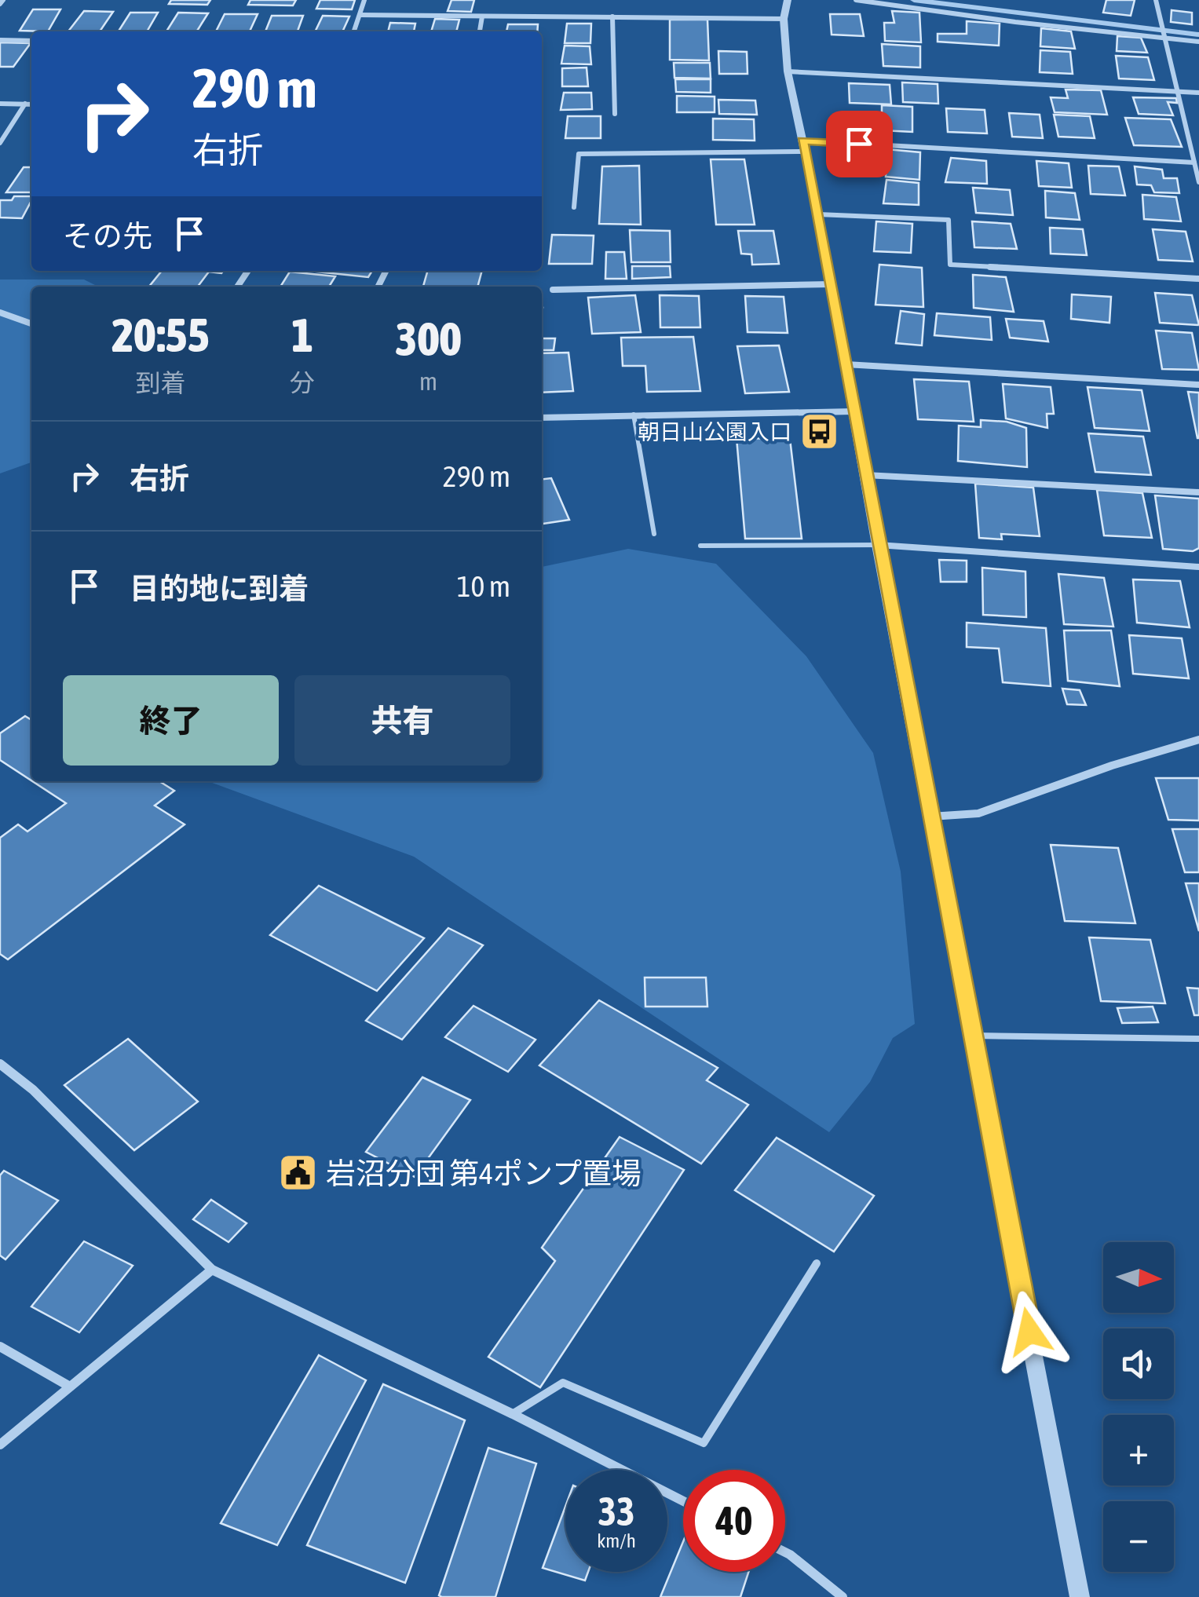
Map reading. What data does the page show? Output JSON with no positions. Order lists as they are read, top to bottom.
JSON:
{
  "places": {
    "bus stop": ["朝日山公園入口"],
    "public building": ["岩沼分団 第4ポンプ置場"]
  },
  "north": "right",
  "page": {
    "turn": ["290 m", "右折"],
    "then": "その先",
    "eta": [
      "20:55",
      "到着",
      "1",
      "分",
      "300",
      "m"
    ],
    "list": [
      {
        "name": "右折",
        "value": "290 m"
      },
      {
        "name": "目的地に到着",
        "value": "10 m"
      }
    ],
    "buttons": ["終了", "共有"],
    "map_buttons": ["+", "−"],
    "speed": "33 km/h",
    "limit": "40"
  }
}
